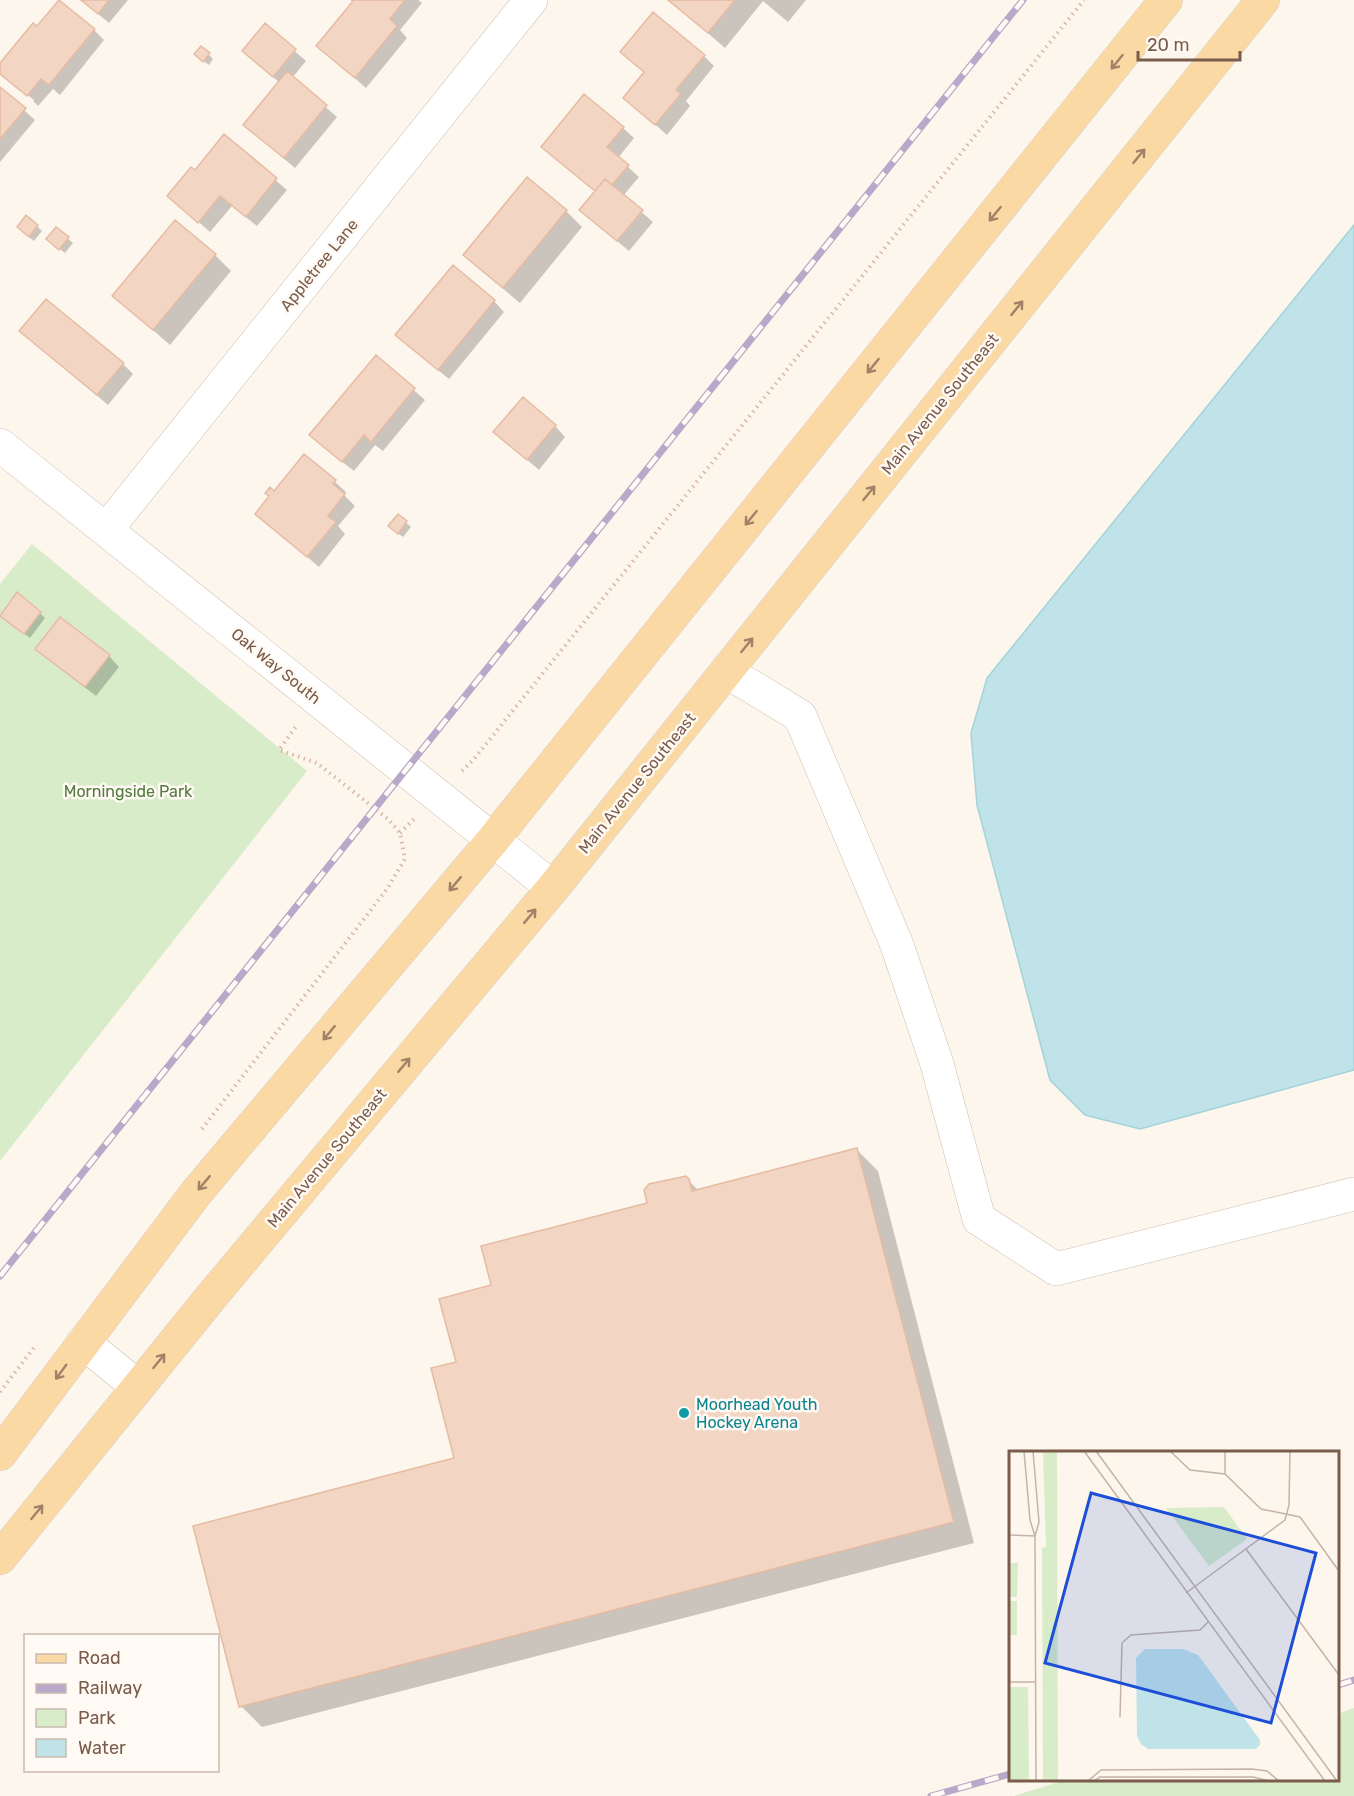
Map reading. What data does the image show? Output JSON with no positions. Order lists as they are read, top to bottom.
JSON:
{
  "streets": {
    "main road": ["Main Avenue Southeast"],
    "street": ["Appletree Lane", "Oak Way South"]
  },
  "crossings": [
    ["Appletree Lane", "Oak Way South"],
    ["Main Avenue Southeast", "Oak Way South"]
  ],
  "parks": ["Morningside Park"],
  "places": ["Moorhead Youth Hockey Arena"],
  "legend": [
    "Road",
    "Railway",
    "Park",
    "Water"
  ],
  "scale_bar": "20 m"
}
